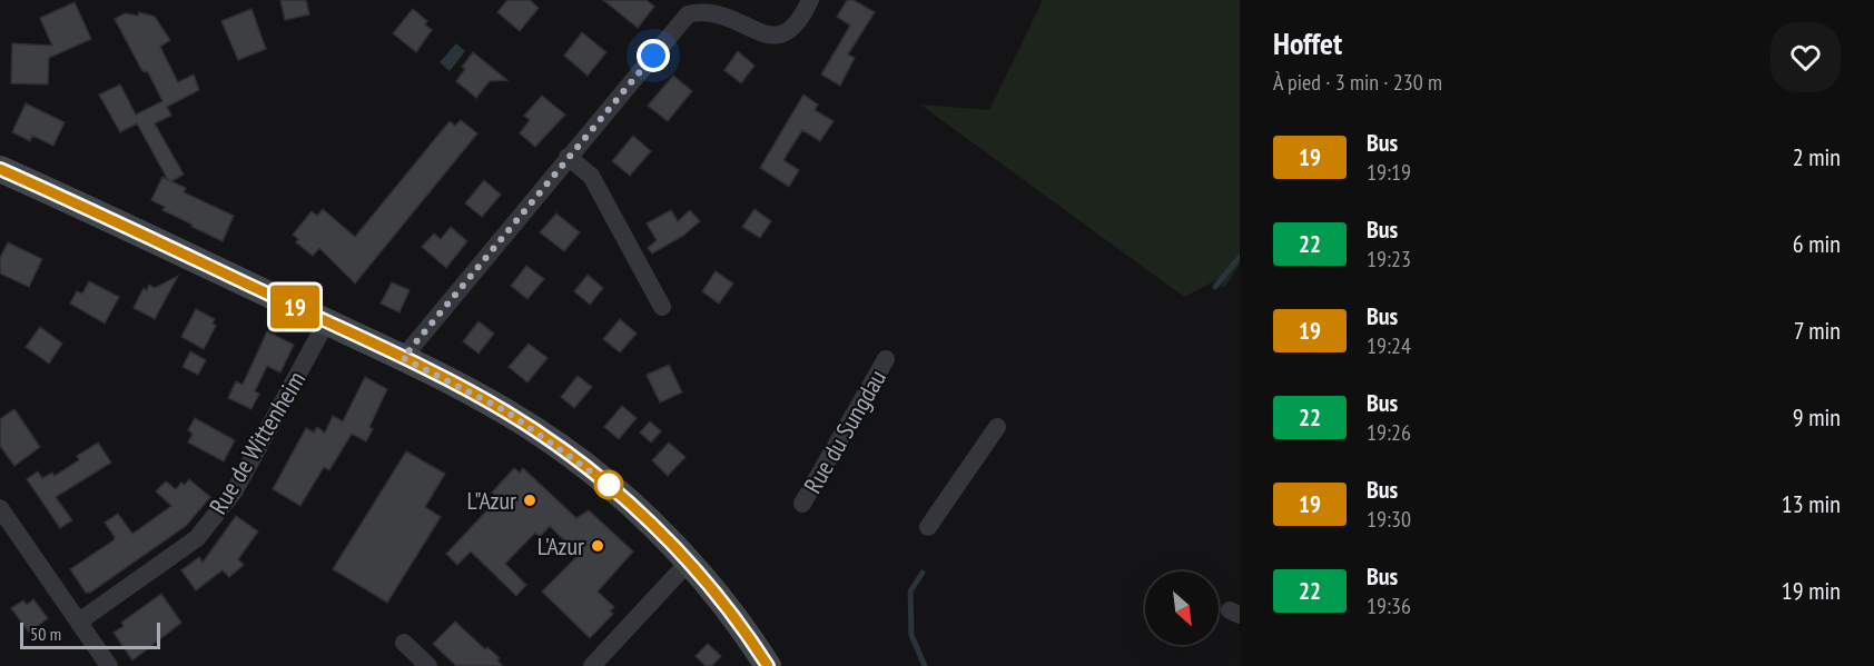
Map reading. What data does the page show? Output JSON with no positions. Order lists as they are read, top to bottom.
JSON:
{
  "streets": {
    "street": ["Rue du Sungdau", "Rue de Wittenheim"]
  },
  "places": ["L\"Azur", "L'Azur"],
  "lines": ["bus line 19"],
  "scale_bar": "50 m",
  "north": "bottom right",
  "page": {
    "on_map": "19",
    "heading": ["Hoffet", "À pied · 3 min · 230 m"],
    "list": [
      {
        "mark": "19",
        "name": "Bus",
        "note": "19:19",
        "value": "2 min"
      },
      {
        "mark": "22",
        "name": "Bus",
        "note": "19:23",
        "value": "6 min"
      },
      {
        "mark": "19",
        "name": "Bus",
        "note": "19:24",
        "value": "7 min"
      },
      {
        "mark": "22",
        "name": "Bus",
        "note": "19:26",
        "value": "9 min"
      },
      {
        "mark": "19",
        "name": "Bus",
        "note": "19:30",
        "value": "13 min"
      },
      {
        "mark": "22",
        "name": "Bus",
        "note": "19:36",
        "value": "19 min"
      }
    ],
    "scale": "50 m"
  }
}
